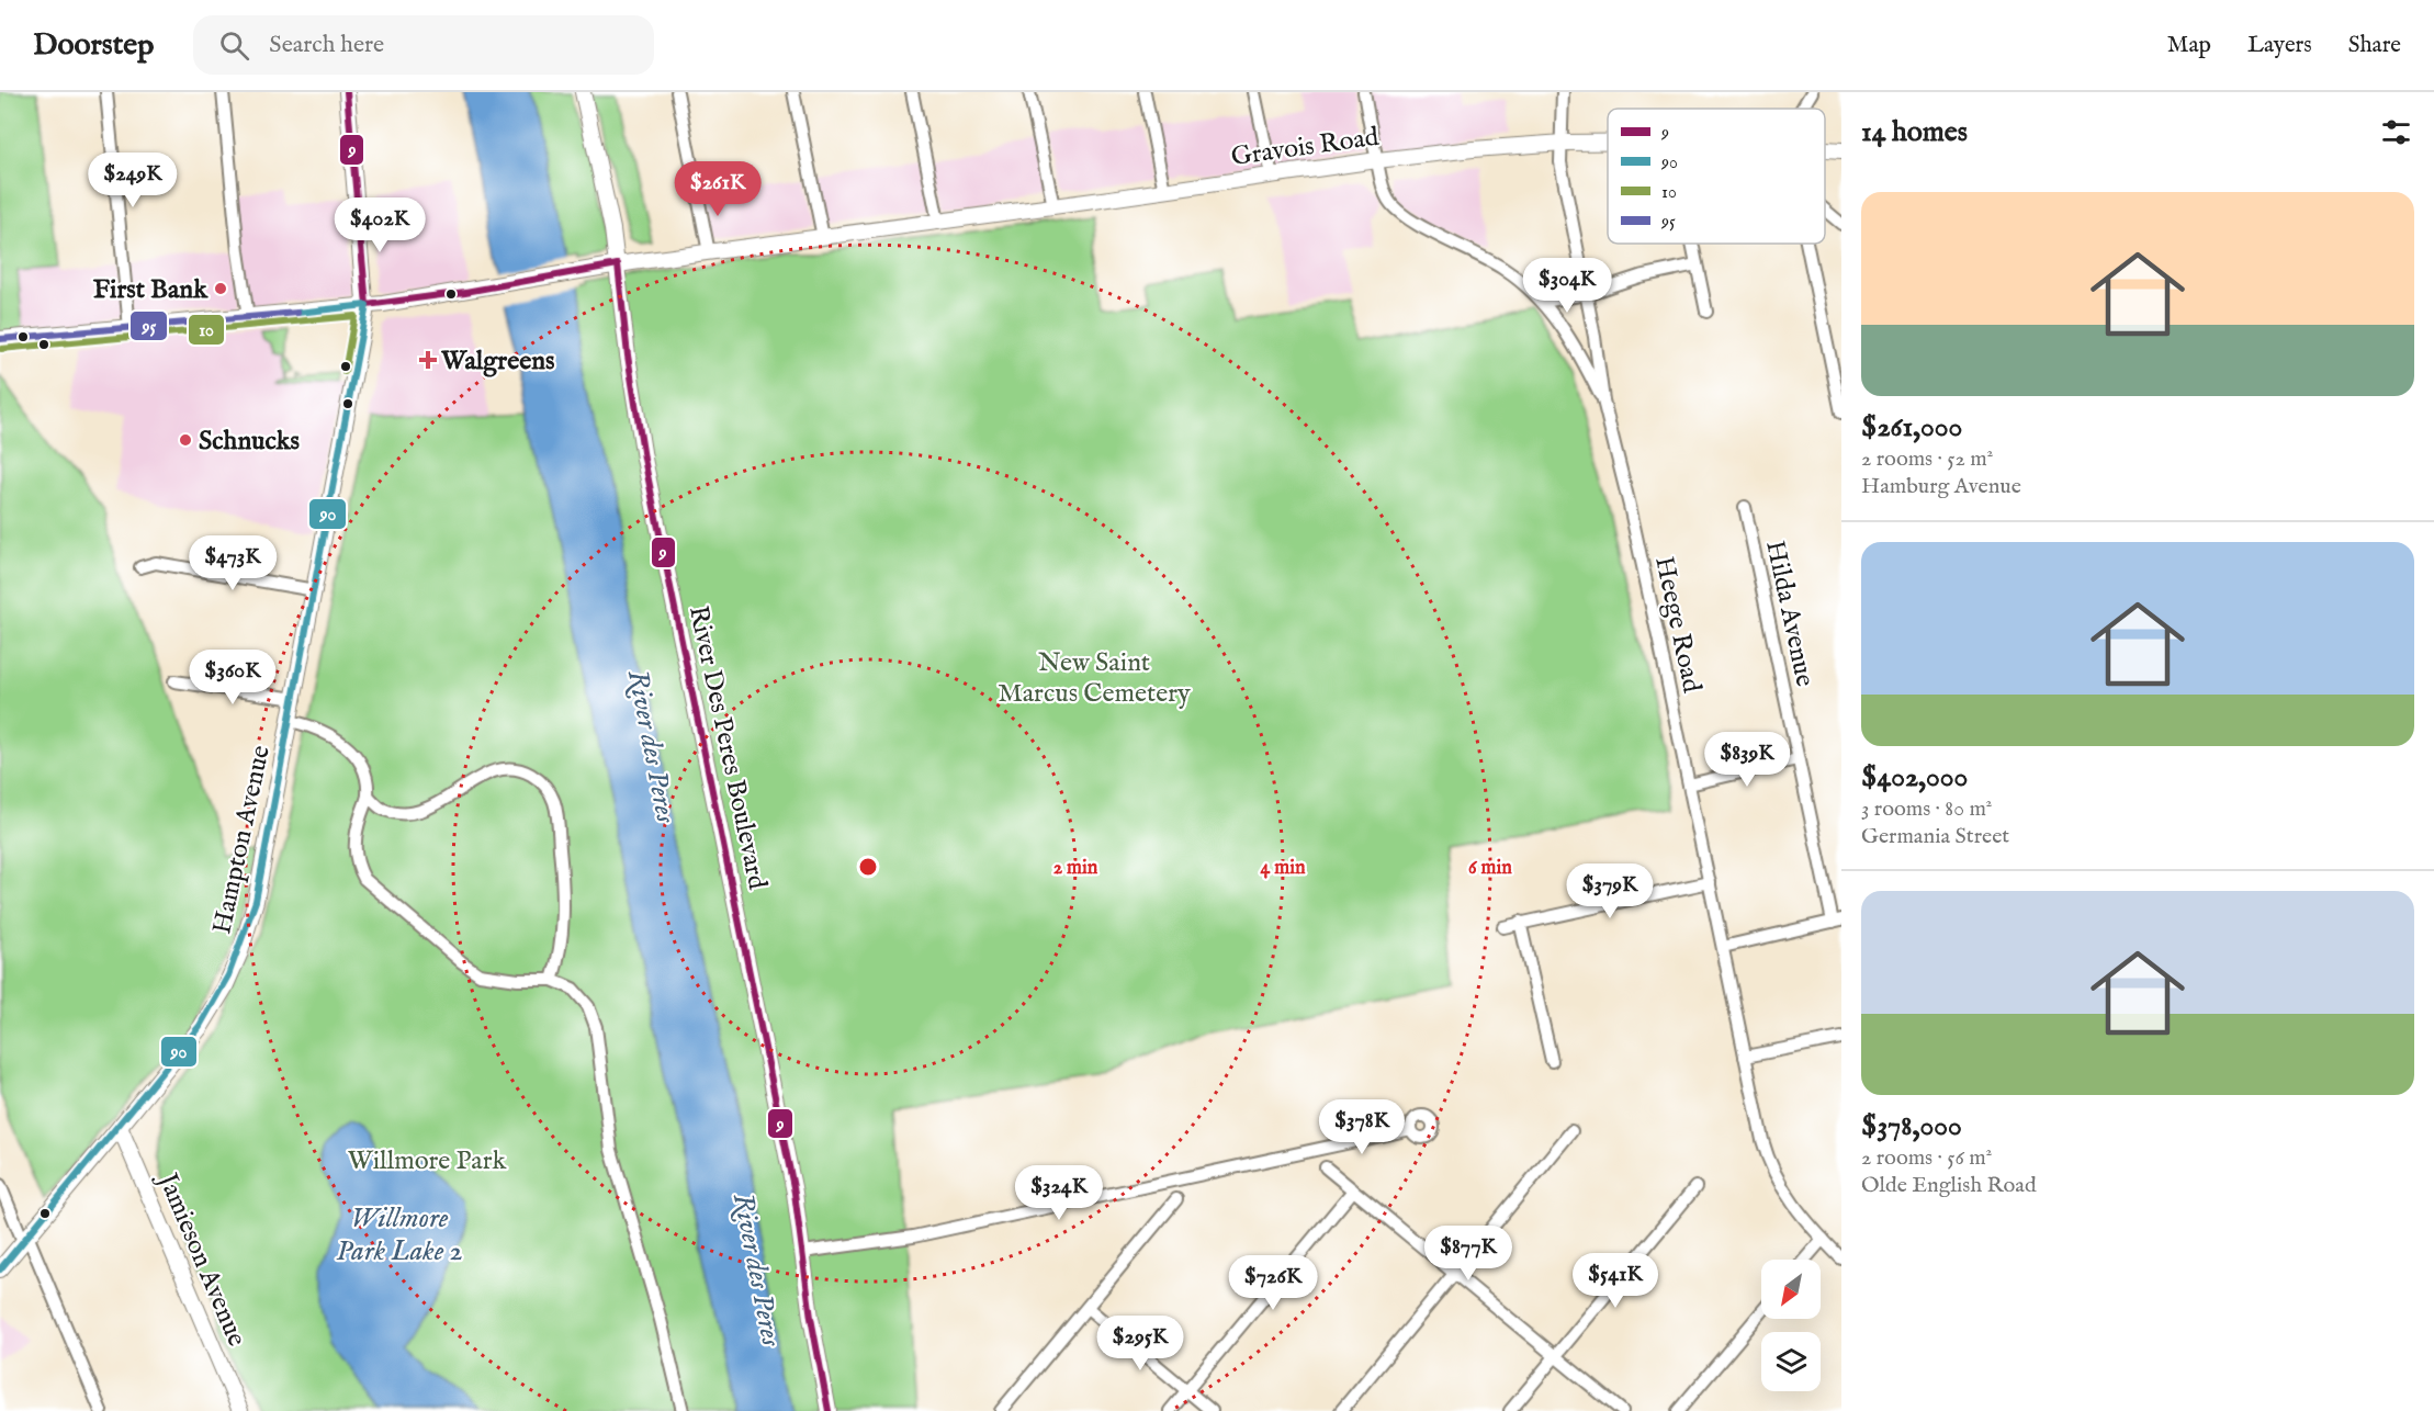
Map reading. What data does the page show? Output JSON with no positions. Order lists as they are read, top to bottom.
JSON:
{
  "streets": {
    "main road": [
      "Gravois Road",
      "River Des Peres Boulevard",
      "Hampton Avenue",
      "Jamieson Avenue"
    ],
    "street": ["Hilda Avenue", "Heege Road"]
  },
  "crossings": [
    ["Gravois Road", "Heege Road"],
    ["Gravois Road", "River Des Peres Boulevard"],
    ["Gravois Road", "Hampton Avenue"],
    ["Hampton Avenue", "Jamieson Avenue"]
  ],
  "water": ["River des Peres", "Willmore Park Lake 2"],
  "parks": ["New Saint Marcus Cemetery", "Willmore Park"],
  "places": {
    "other": ["First Bank", "Schnucks"],
    "health": ["Walgreens"]
  },
  "lines": [
    "transit line 9",
    "transit line 90",
    "transit line 95",
    "transit line 10"
  ],
  "legend": [
    "9",
    "90",
    "10",
    "95"
  ],
  "north": "bottom left",
  "page": {
    "header": "Doorstep",
    "search": "Search here",
    "nav": ["Map", "Layers", "Share"],
    "heading": "14 homes",
    "price": [
      "$249K",
      "$261K",
      "$402K",
      "$304K",
      "$473K",
      "$360K",
      "$839K",
      "$379K",
      "$378K",
      "$324K",
      "$877K",
      "$541K",
      "$726K",
      "$295K"
    ],
    "list": [
      {
        "name": "$261,000",
        "note": "2 rooms · 52 m² · Hamburg Avenue"
      },
      {
        "name": "$402,000",
        "note": "3 rooms · 80 m² · Germania Street"
      },
      {
        "name": "$378,000",
        "note": "2 rooms · 56 m² · Olde English Road"
      }
    ]
  },
  "rings": ["2 min", "4 min", "6 min"]
}
